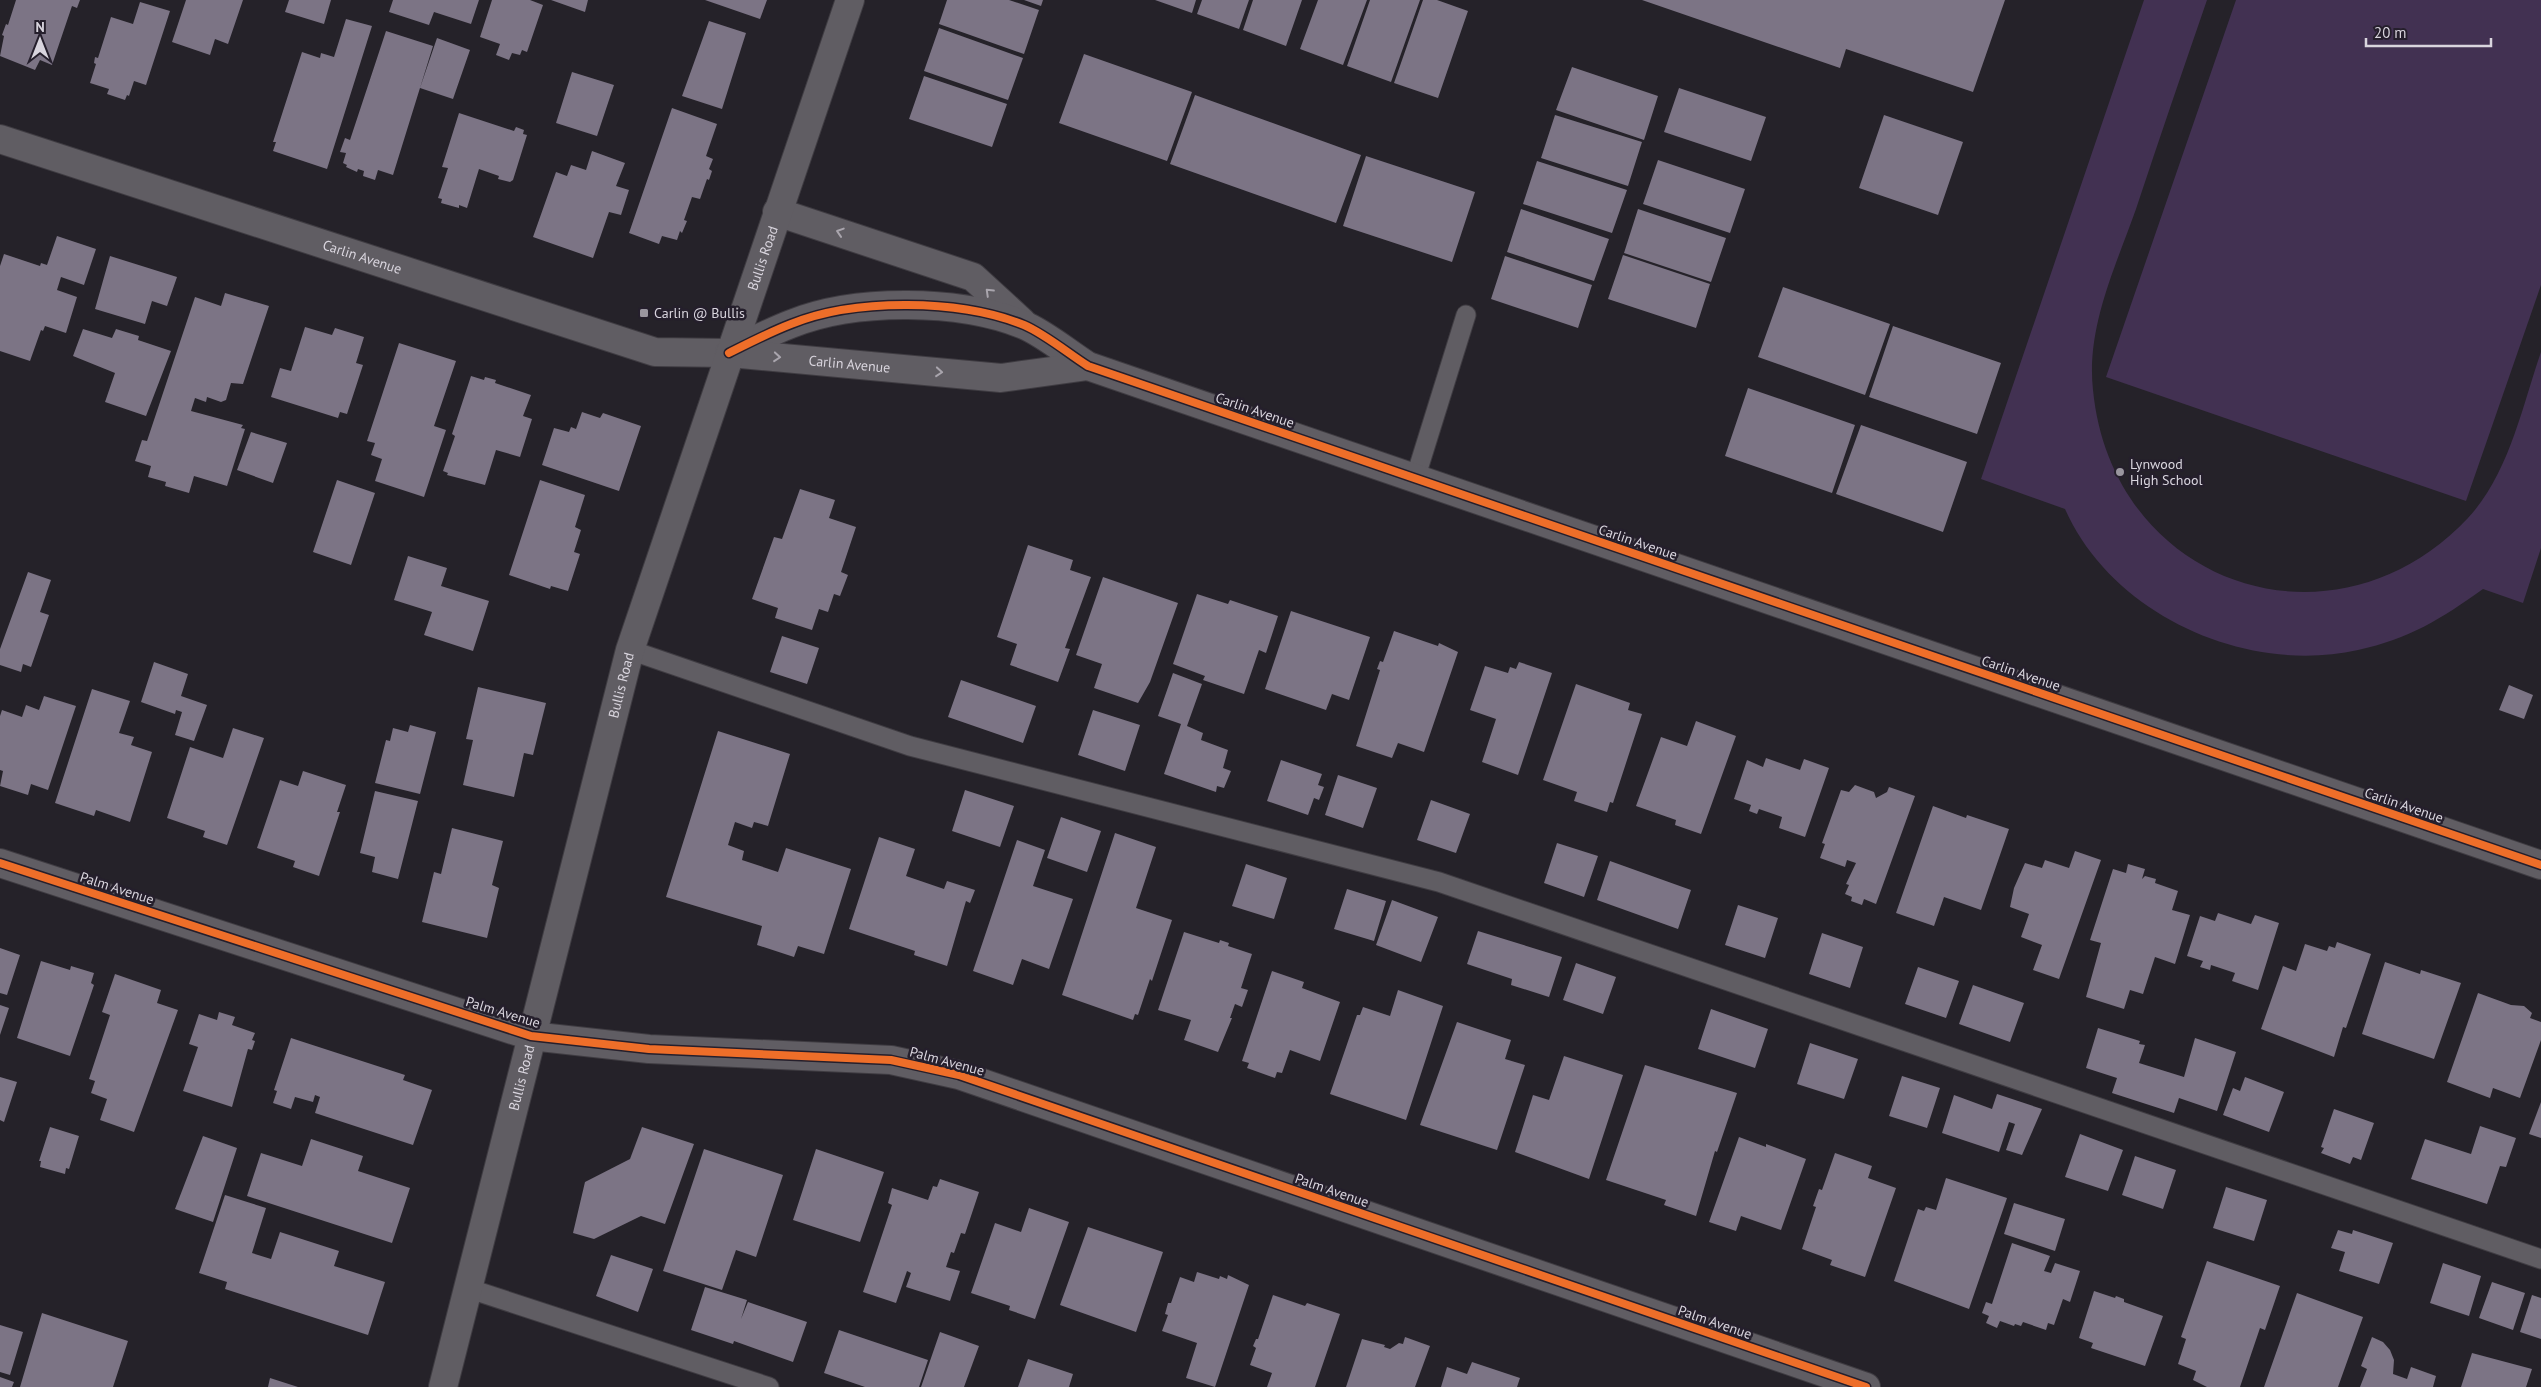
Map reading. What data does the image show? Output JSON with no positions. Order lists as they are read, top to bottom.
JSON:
{
  "streets": {
    "street": ["Carlin Avenue", "Bullis Road", "Palm Avenue"]
  },
  "crossings": [
    ["Carlin Avenue", "Bullis Road"],
    ["Bullis Road", "Palm Avenue"]
  ],
  "places": {
    "transit": ["Carlin @ Bullis"],
    "other": ["Lynwood High School"]
  },
  "scale_bar": "20 m",
  "north": "top"
}
